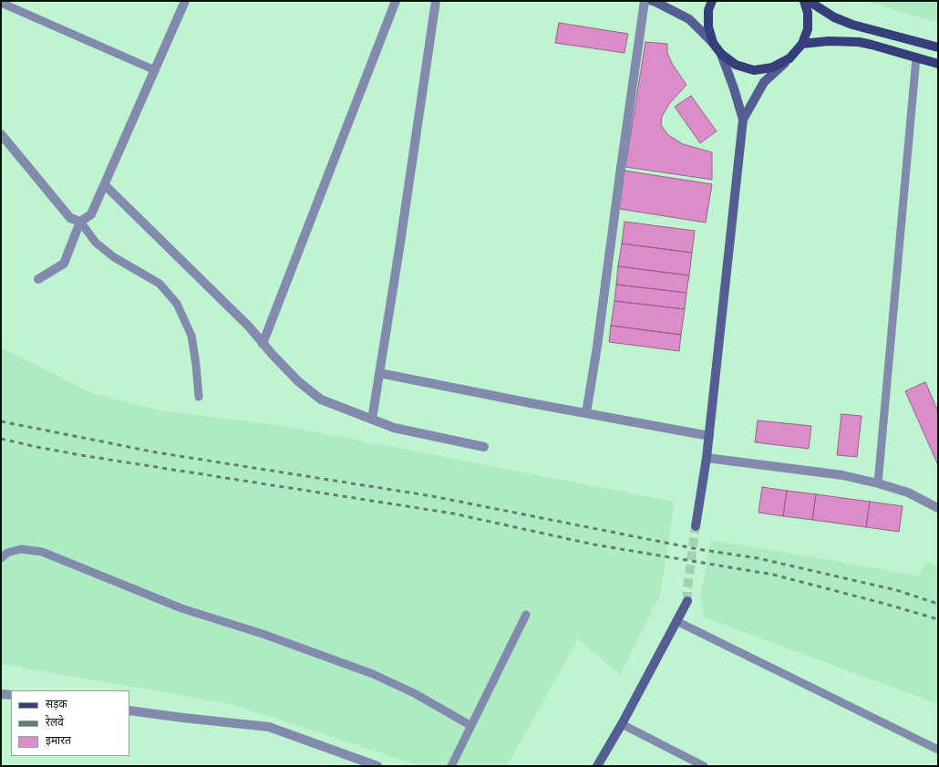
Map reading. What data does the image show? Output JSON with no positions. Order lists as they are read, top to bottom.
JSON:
{
  "legend": ["सड़क", "रेलवे", "इमारत"]
}
